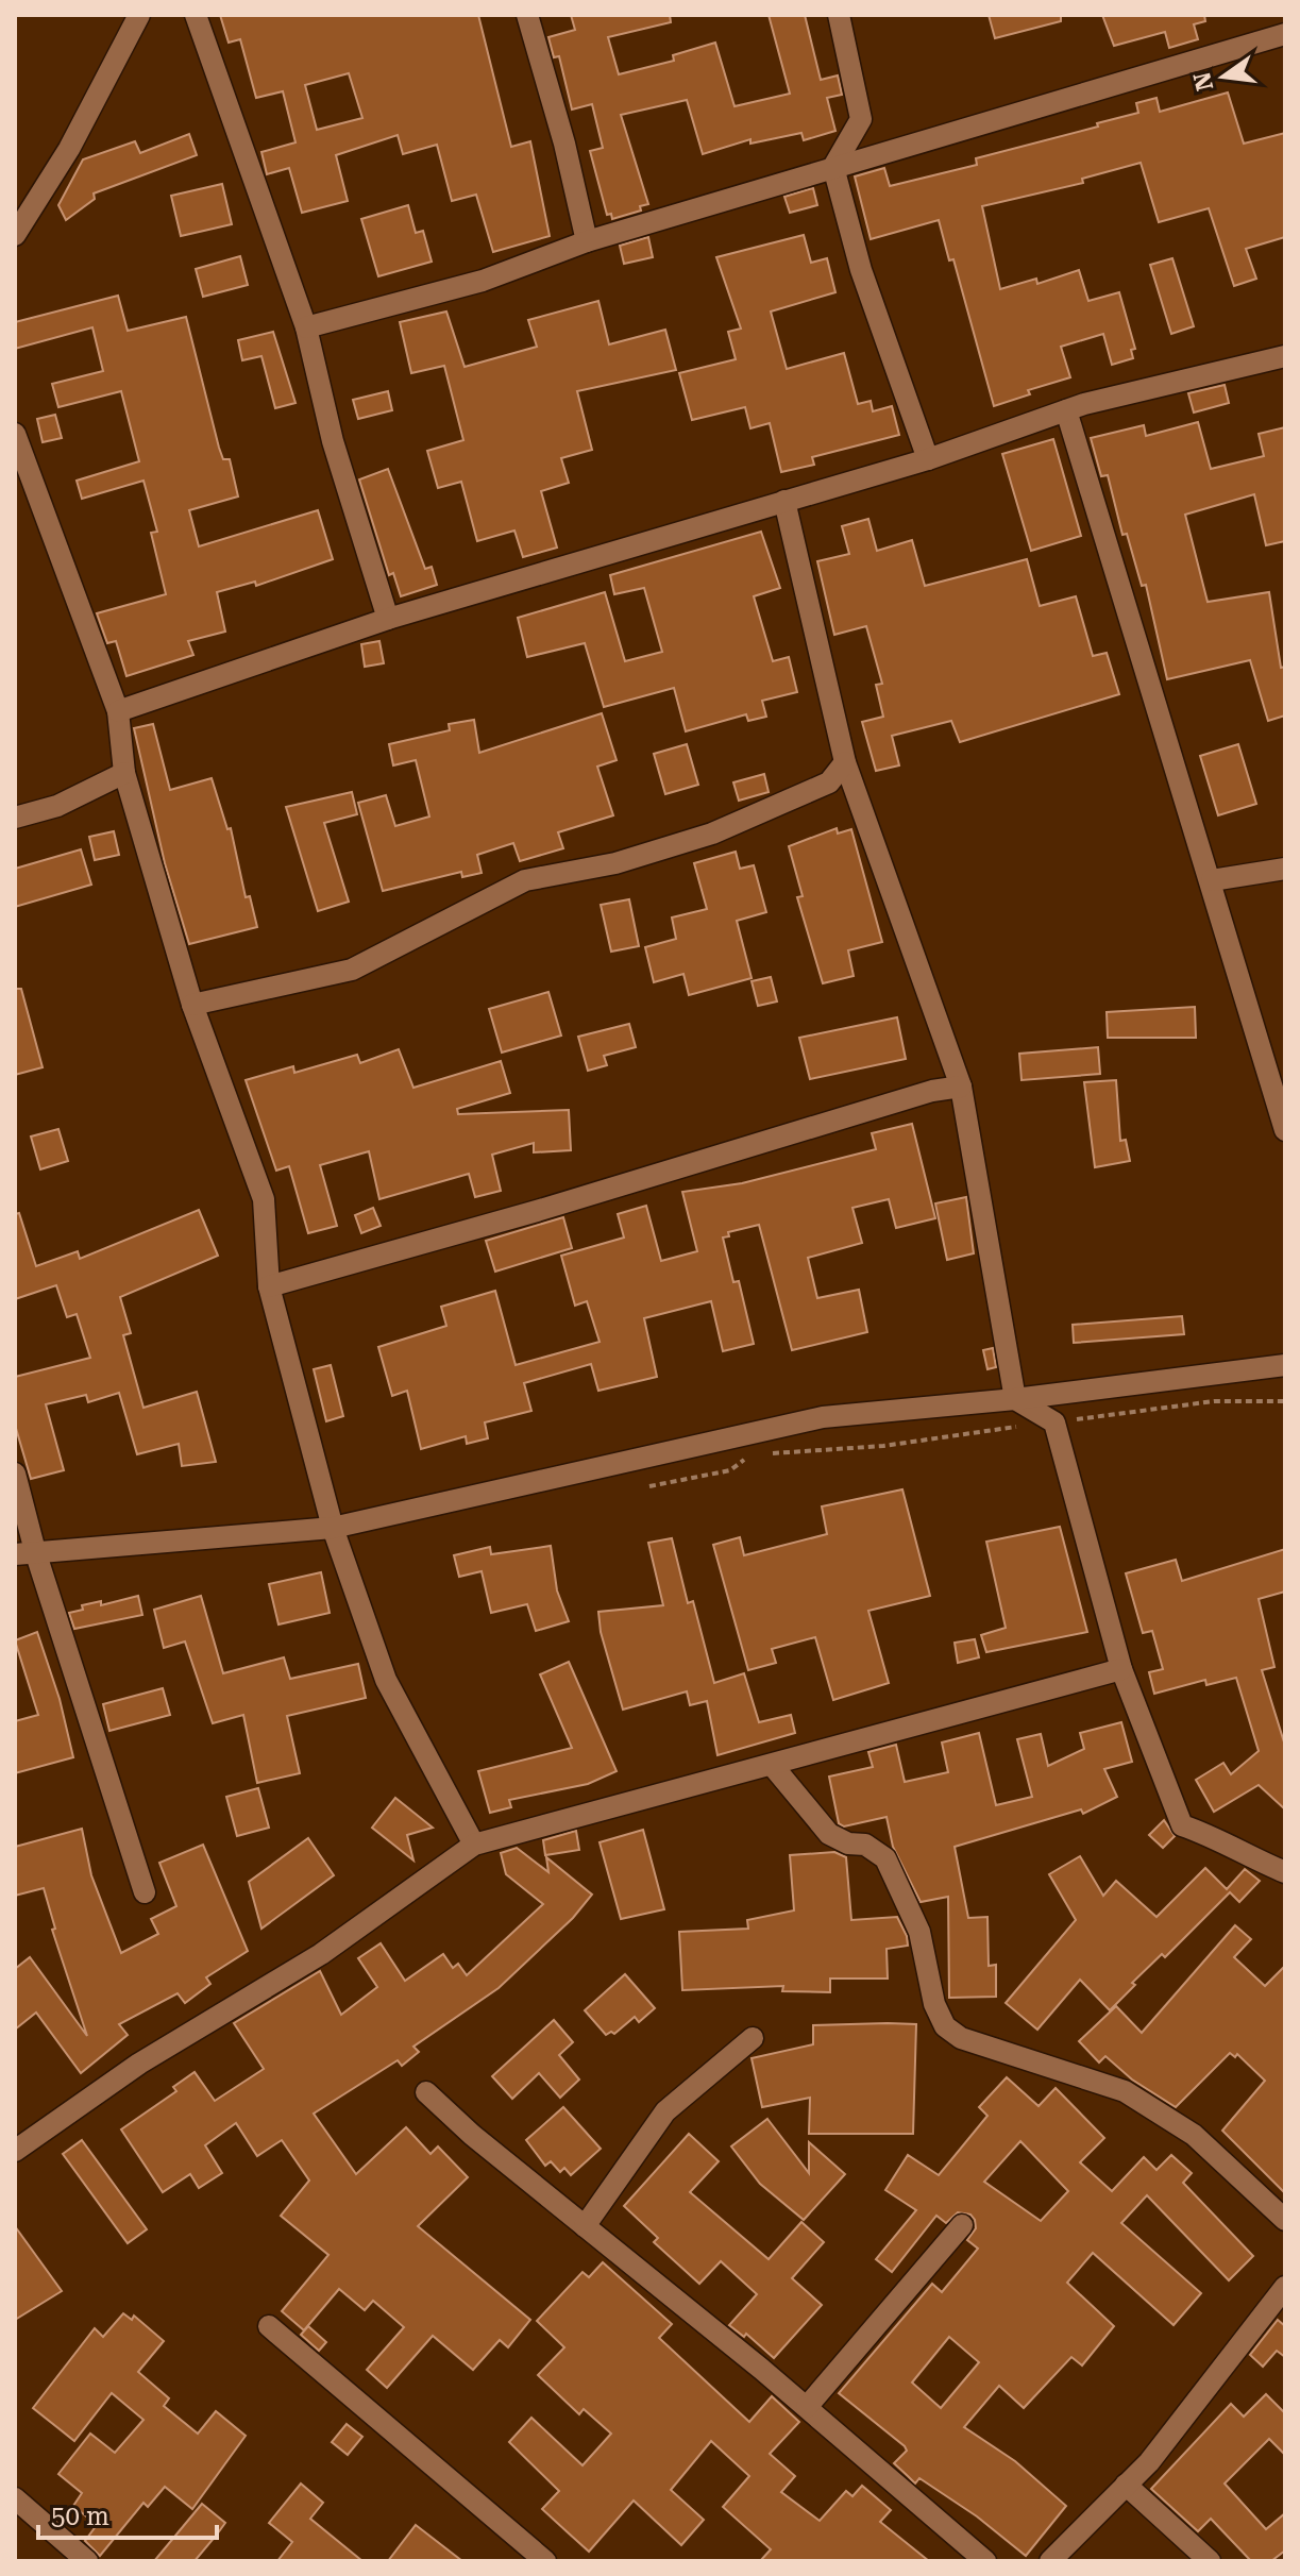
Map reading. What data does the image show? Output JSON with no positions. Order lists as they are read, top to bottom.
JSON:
{
  "scale_bar": "50 m",
  "north": "left"
}
